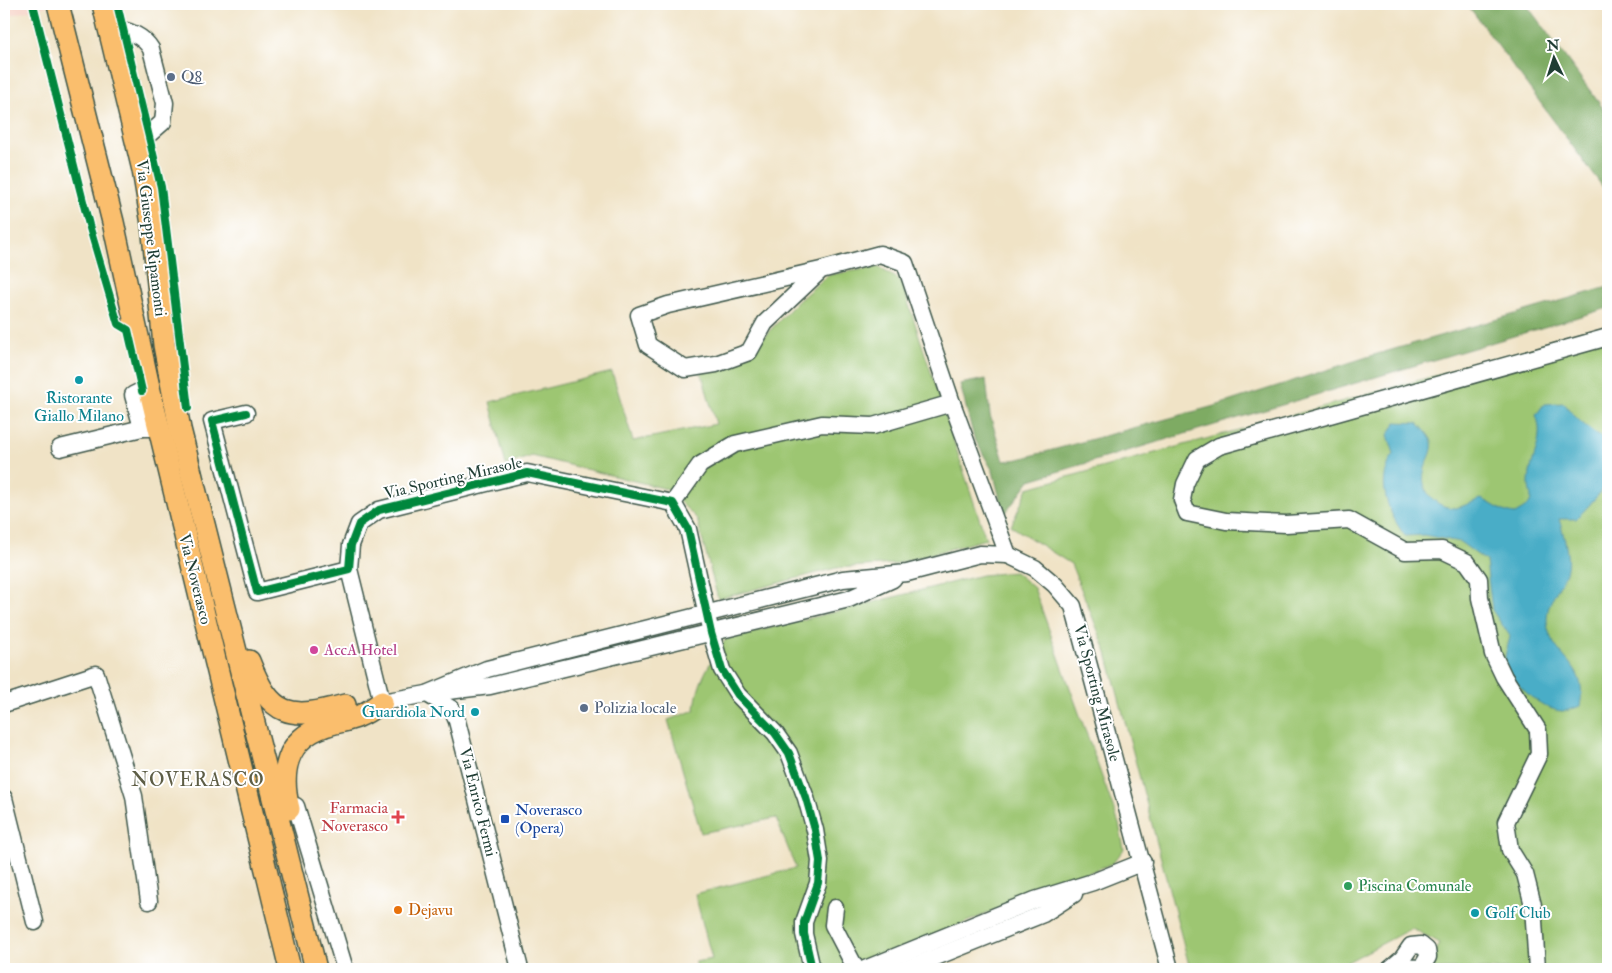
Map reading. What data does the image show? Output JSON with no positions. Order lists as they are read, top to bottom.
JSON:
{
  "streets": {
    "main road": ["Via Giuseppe Ripamonti", "Via Noverasco"],
    "street": ["Via Sporting Mirasole", "Via Enrico Fermi"]
  },
  "crossings": [
    ["Via Giuseppe Ripamonti", "Via Noverasco"],
    ["Via Sporting Mirasole", "Via Enrico Fermi"]
  ],
  "districts": ["NOVERASCO"],
  "places": {
    "other": [
      "Q8",
      "Ristorante Giallo Milano",
      "AccA Hotel",
      "Polizia locale",
      "Guardiola Nord",
      "Piscina Comunale",
      "Dejavu",
      "Golf Club"
    ],
    "health": ["Farmacia Noverasco"],
    "transit": ["Noverasco (Opera)"]
  },
  "north": "top"
}
